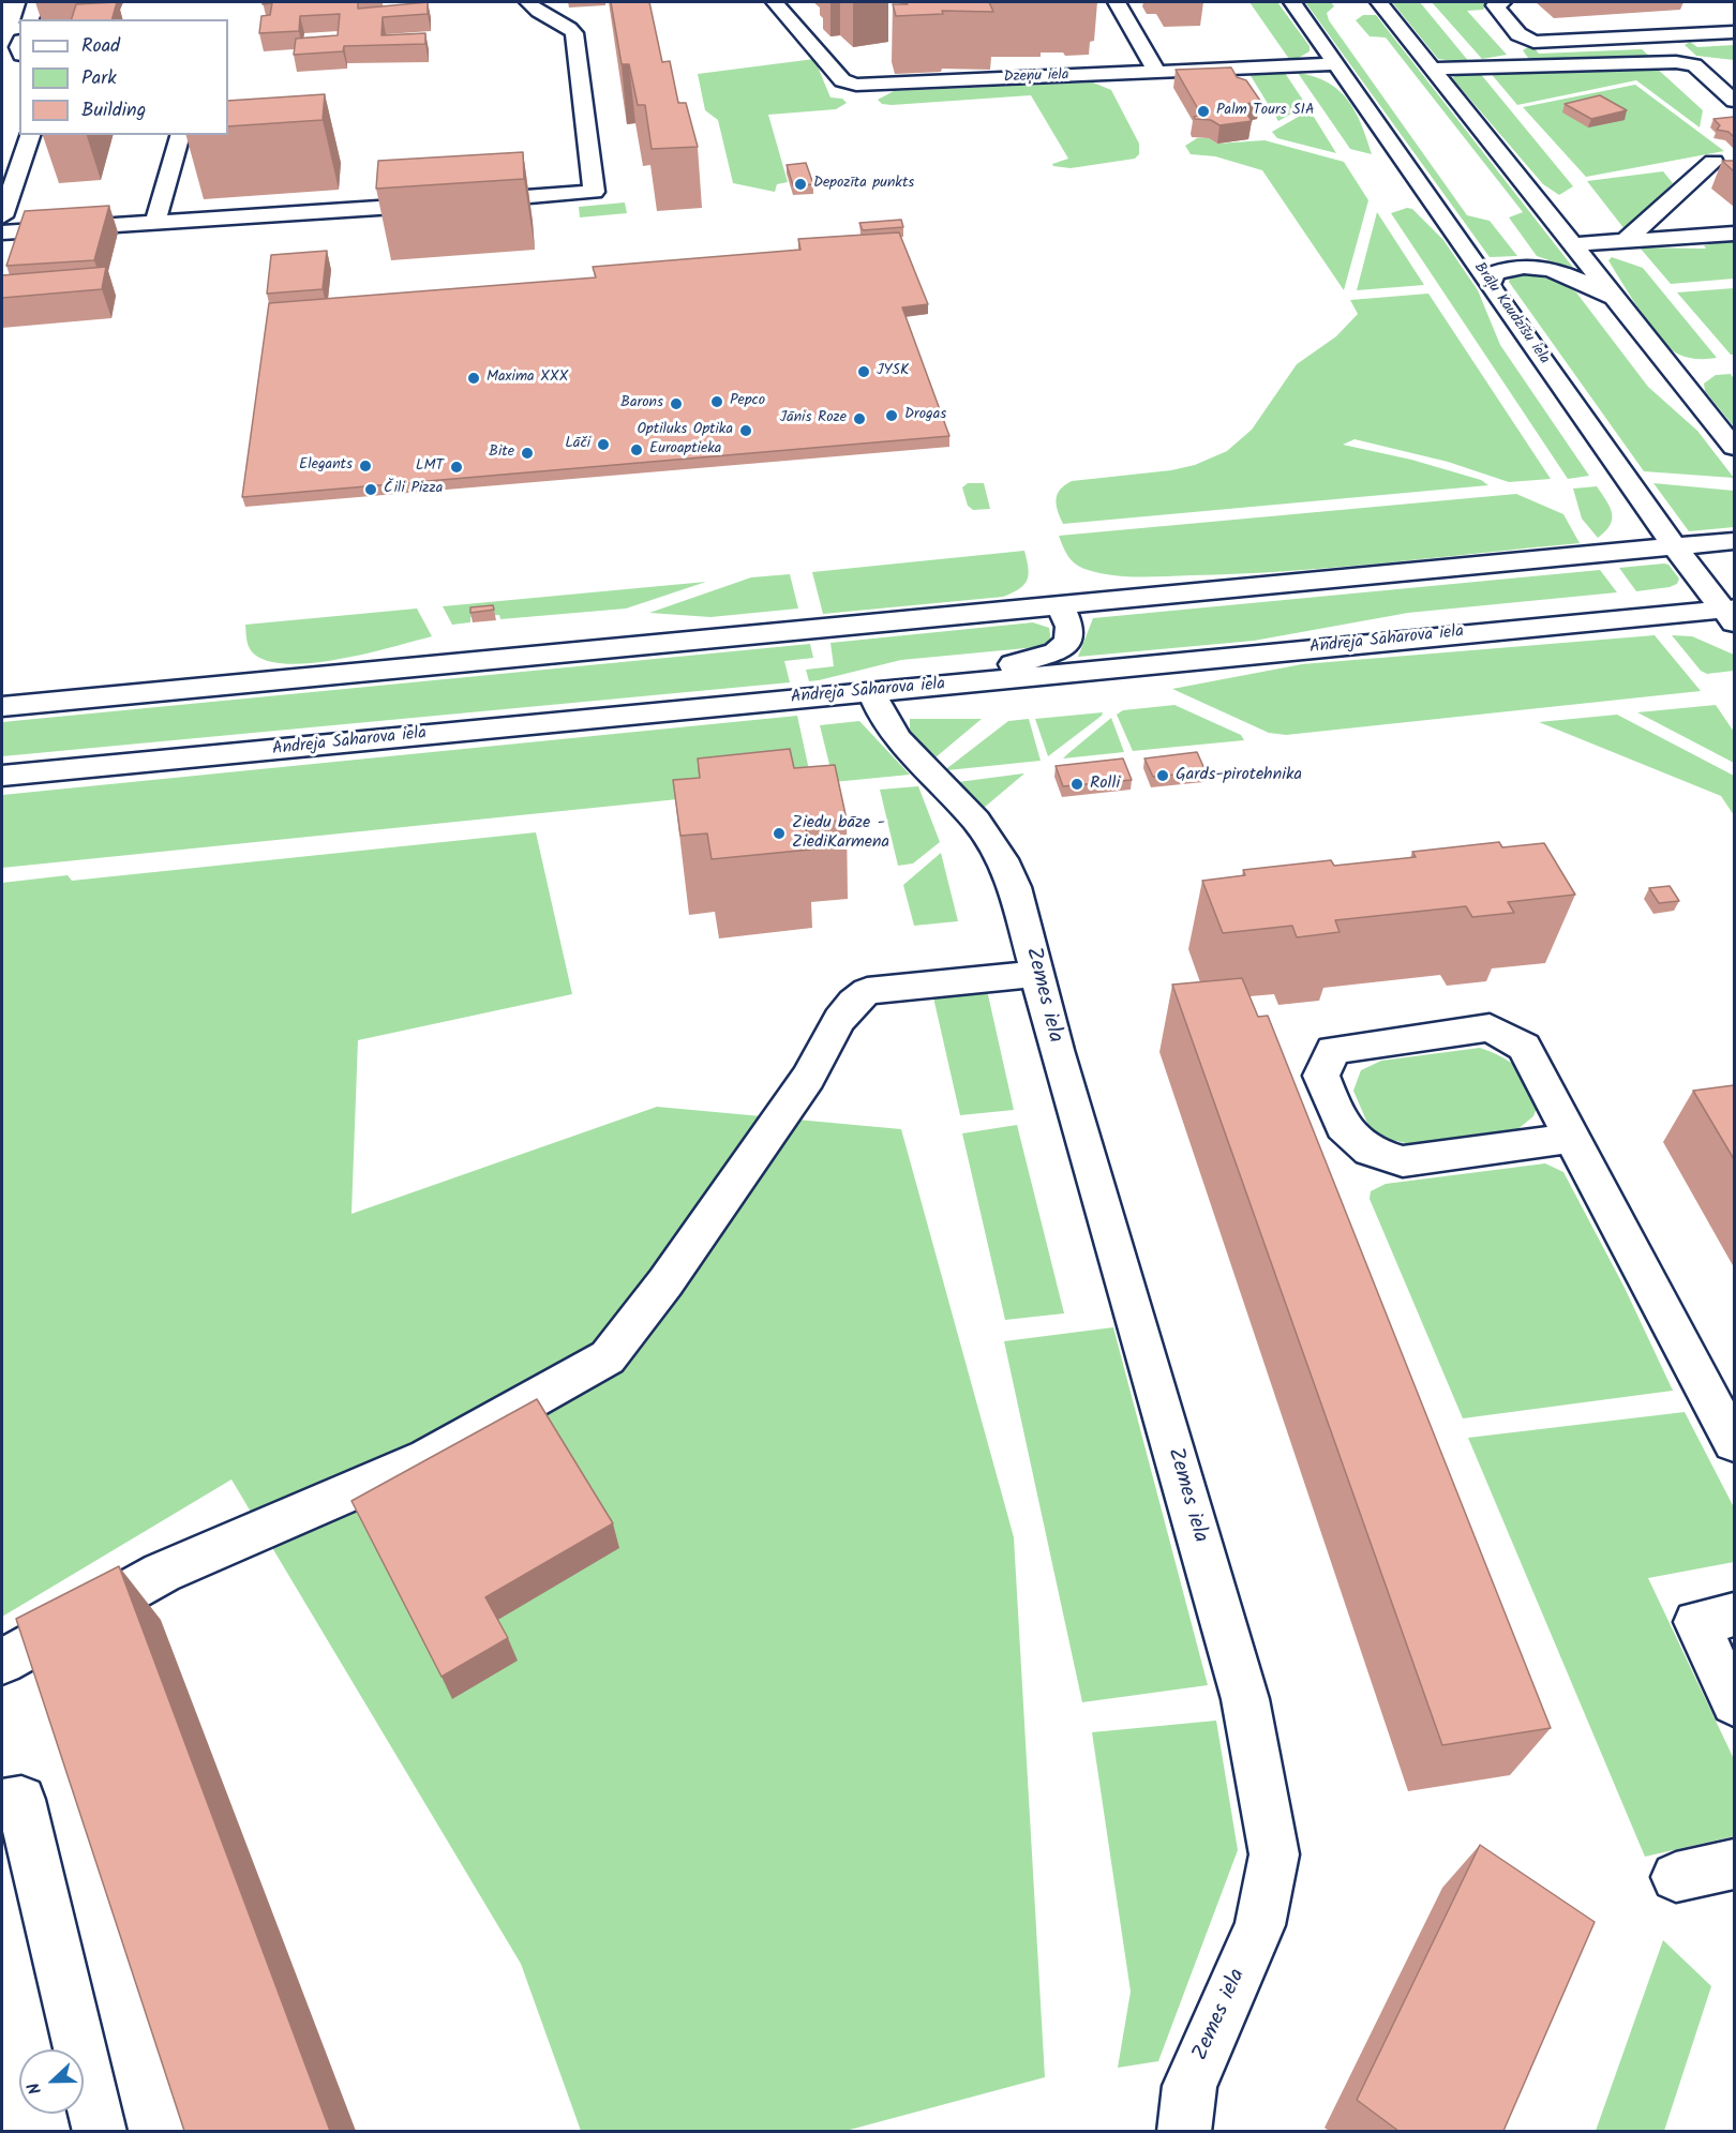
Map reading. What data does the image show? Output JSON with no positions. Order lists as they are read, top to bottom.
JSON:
{
  "streets": {
    "street": [
      "Dzeņu iela",
      "Brāļu Kaudzīšu iela",
      "Andreja Saharova iela",
      "Zemes iela"
    ]
  },
  "crossings": [
    ["Dzeņu iela", "Brāļu Kaudzīšu iela"],
    ["Brāļu Kaudzīšu iela", "Andreja Saharova iela"],
    ["Andreja Saharova iela", "Zemes iela"]
  ],
  "places": [
    "Palm Tours SIA",
    "Depozīta punkts",
    "JYSK",
    "Maxima XXX",
    "Pepco",
    "Barons",
    "Drogas",
    "Jānis Roze",
    "Optiluks Optika",
    "Lāči",
    "Euroaptieka",
    "Bite",
    "Elegants",
    "LMT",
    "Čili Pizza",
    "Gards-pirotehnika",
    "Rolli",
    "Ziedu bāze - ZiediKarmena"
  ],
  "legend": ["Road", "Park", "Building"],
  "north": "left"
}
